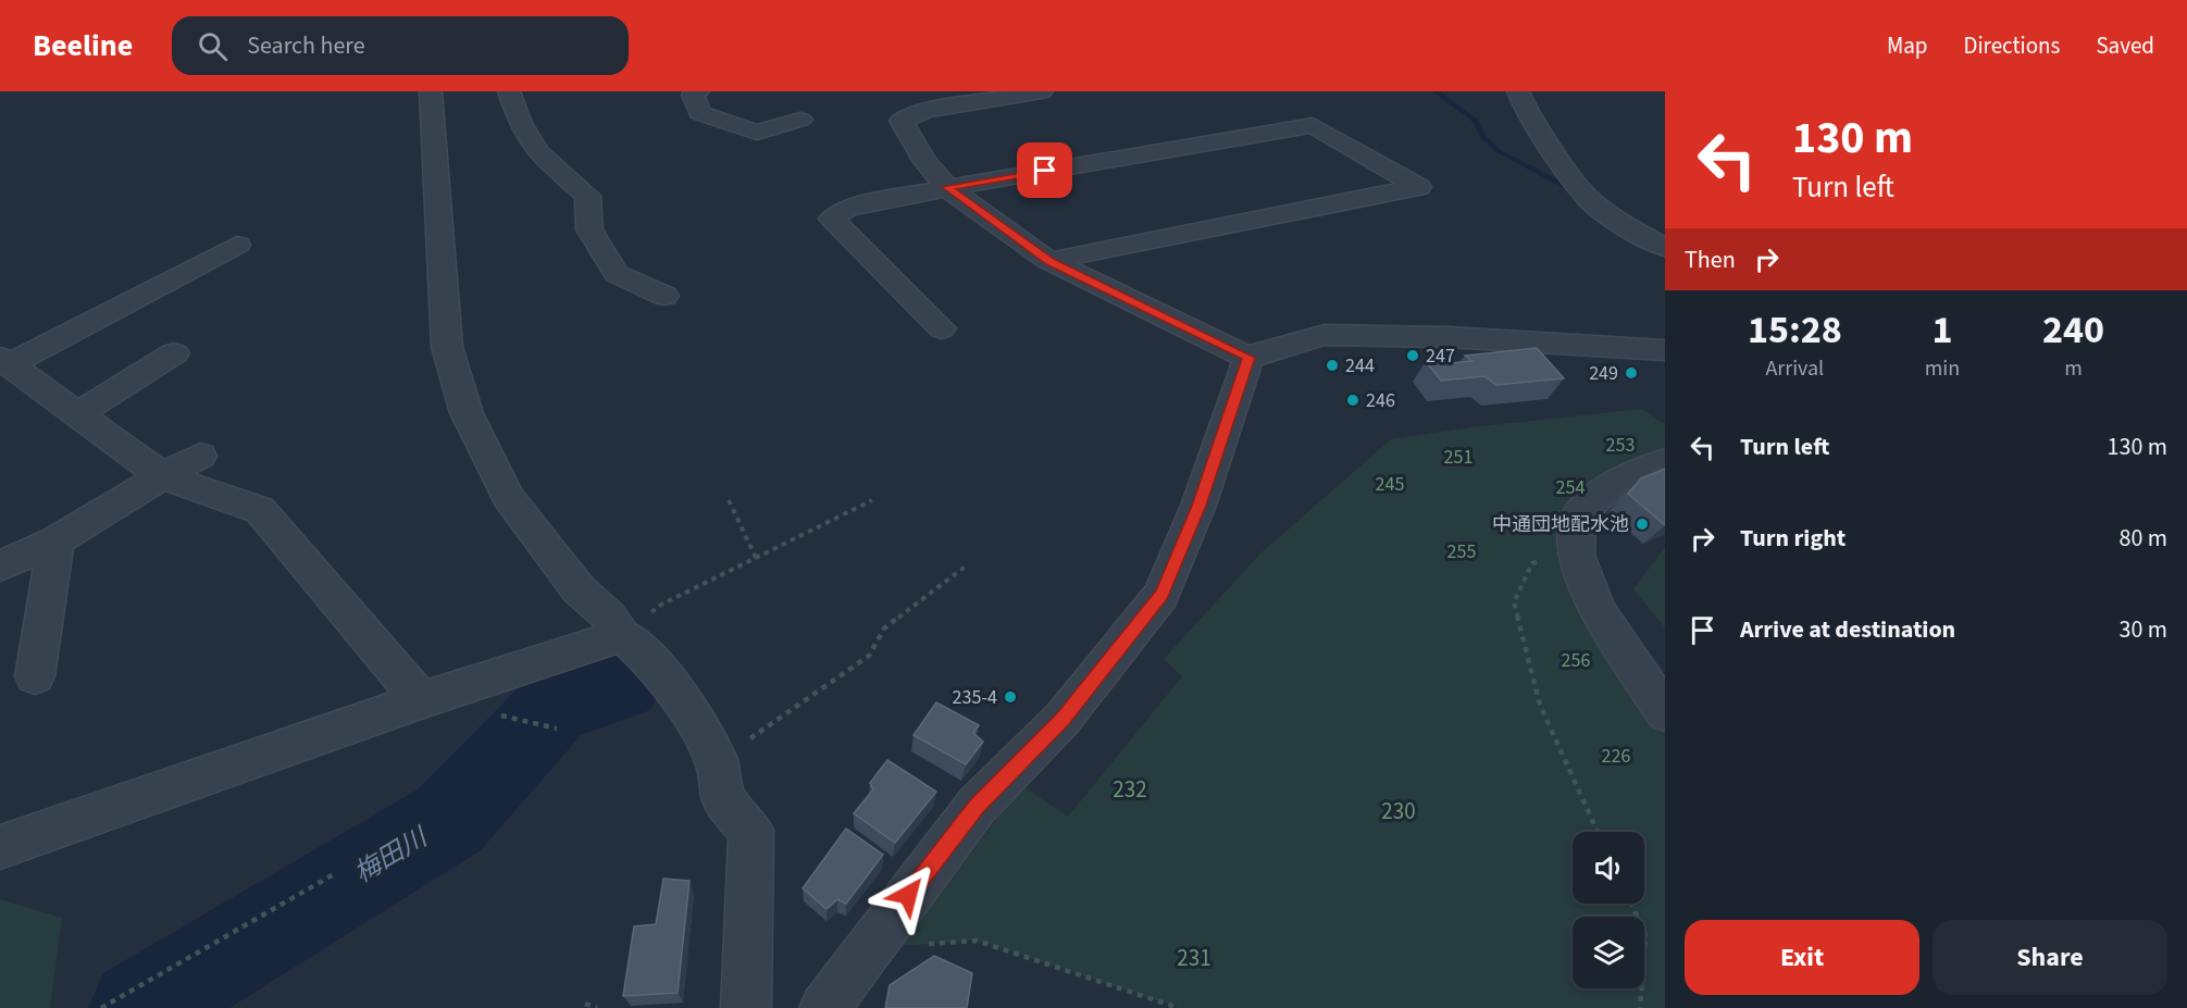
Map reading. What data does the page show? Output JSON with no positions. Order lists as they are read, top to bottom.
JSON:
{
  "water": ["梅田川"],
  "parks": [
    "253",
    "251",
    "245",
    "254",
    "255",
    "256",
    "226",
    "232",
    "230",
    "231"
  ],
  "places": [
    "247",
    "244",
    "249",
    "246",
    "中通団地配水池",
    "235-4"
  ],
  "page": {
    "header": "Beeline",
    "search": "Search here",
    "nav": ["Map", "Directions", "Saved"],
    "turn": ["130 m", "Turn left"],
    "then": "Then",
    "eta": [
      "15:28",
      "Arrival",
      "1",
      "min",
      "240",
      "m"
    ],
    "list": [
      {
        "name": "Turn left",
        "value": "130 m"
      },
      {
        "name": "Turn right",
        "value": "80 m"
      },
      {
        "name": "Arrive at destination",
        "value": "30 m"
      }
    ],
    "buttons": ["Exit", "Share"]
  }
}
